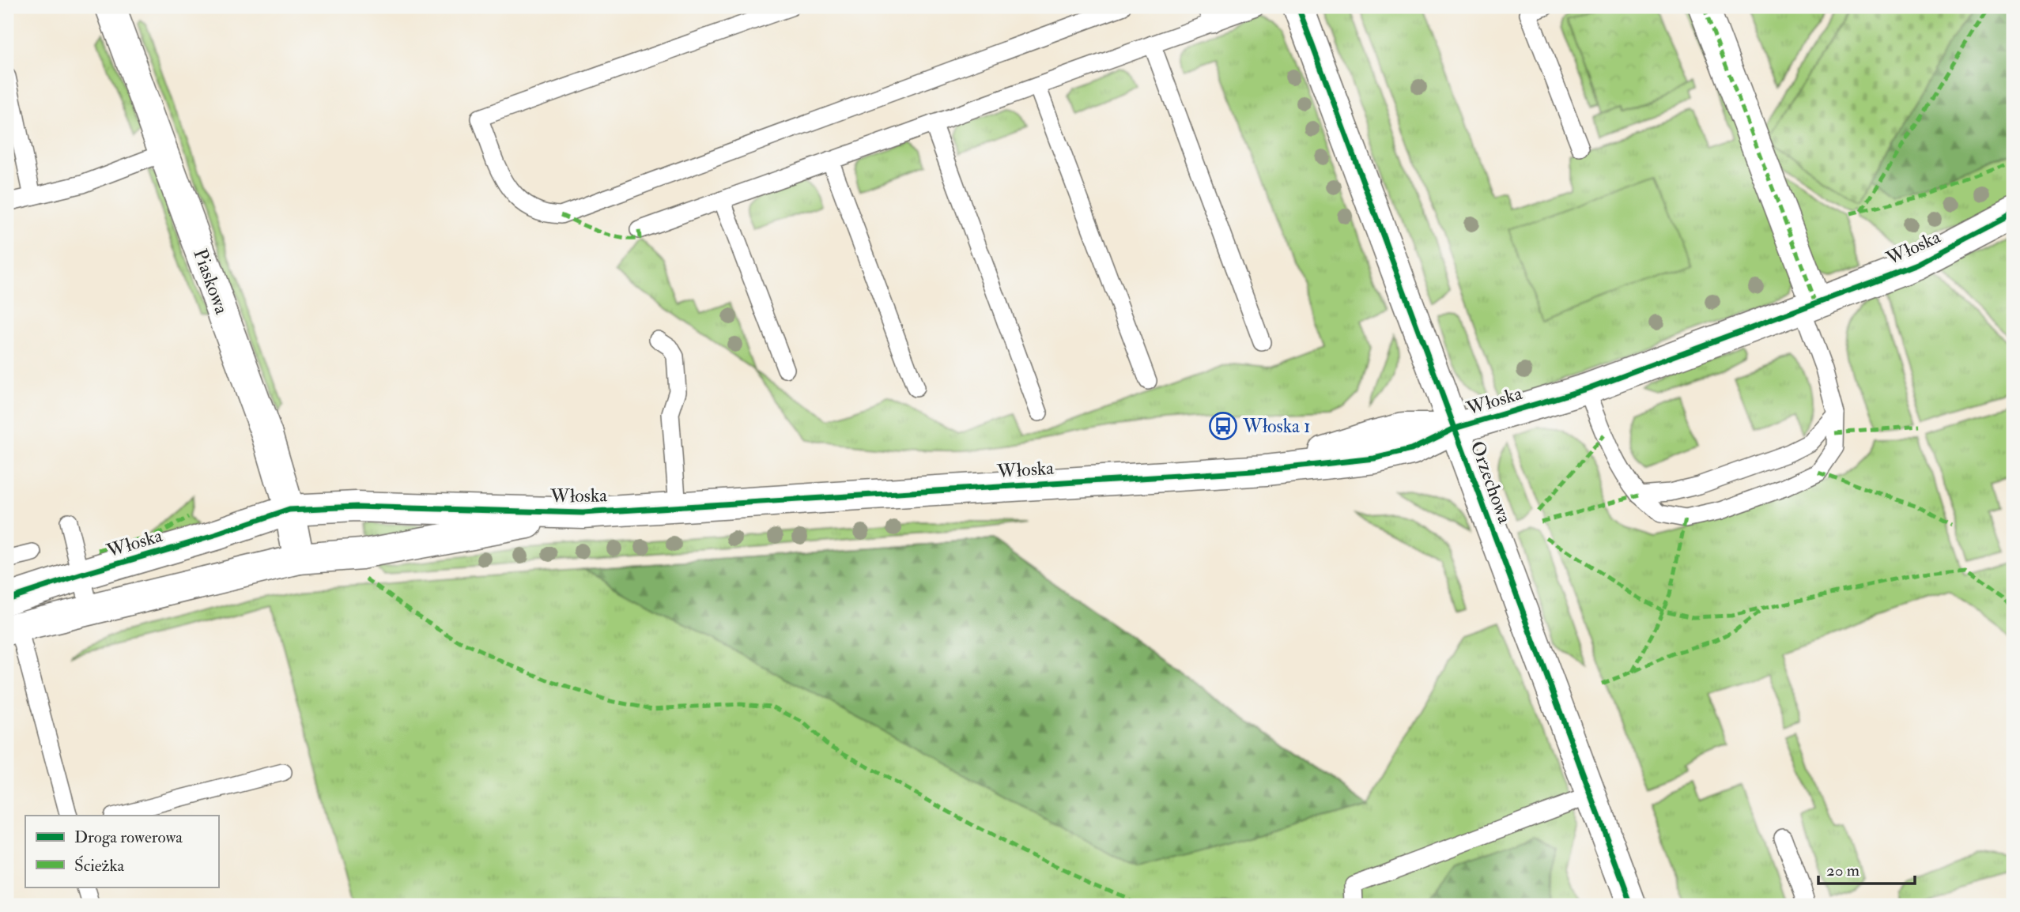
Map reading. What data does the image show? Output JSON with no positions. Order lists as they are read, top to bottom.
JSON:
{
  "streets": {
    "street": ["Włoska", "Piaskowa", "Orzechowa"]
  },
  "crossings": [
    ["Włoska", "Piaskowa"],
    ["Włoska", "Orzechowa"]
  ],
  "places": {
    "bus stop": ["Włoska 1"]
  },
  "legend": ["Droga rowerowa", "Ścieżka"],
  "scale_bar": "20 m"
}
